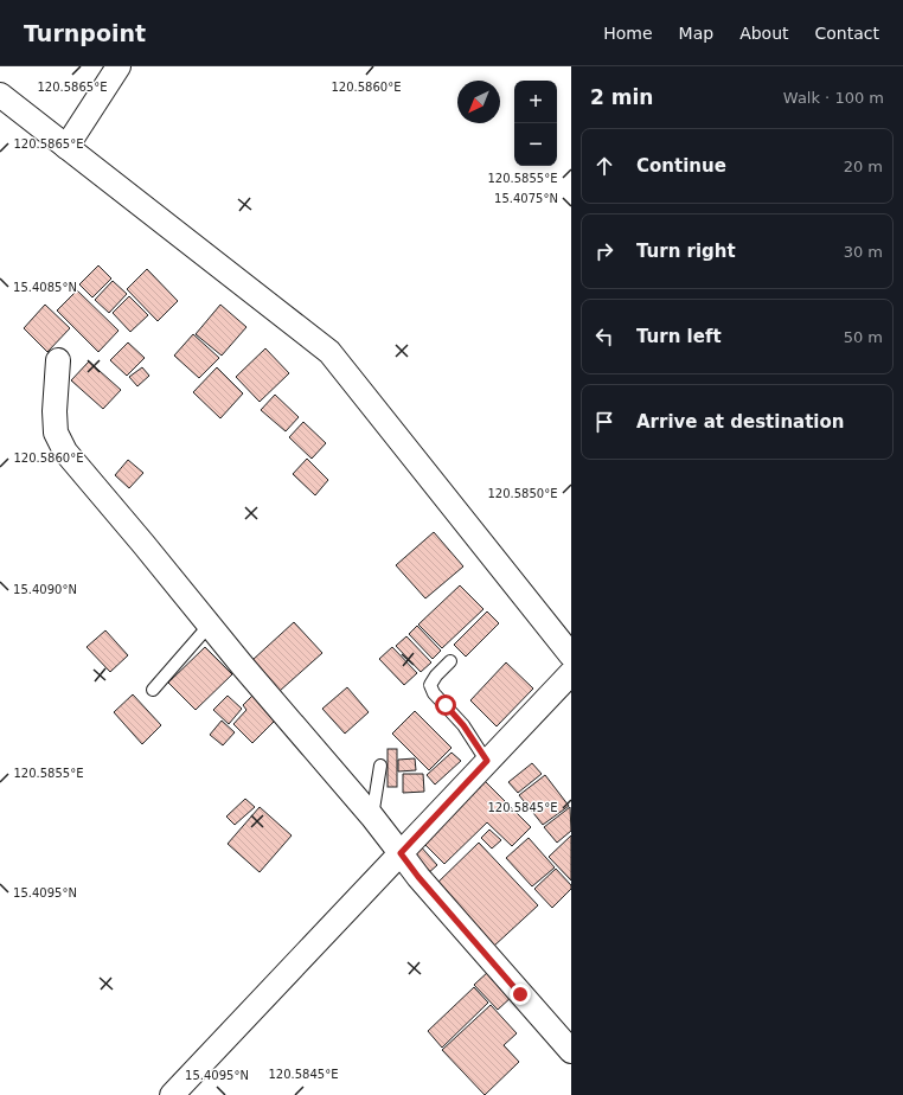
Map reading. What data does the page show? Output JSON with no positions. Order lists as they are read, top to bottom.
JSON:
{
  "north": "bottom left",
  "page": {
    "header": "Turnpoint",
    "nav": [
      "Home",
      "Map",
      "About",
      "Contact"
    ],
    "heading": ["2 min", "Walk · 100 m"],
    "map_buttons": ["+", "−"],
    "list": [
      ["Continue", "20 m"],
      ["Turn right", "30 m"],
      ["Turn left", "50 m"],
      "Arrive at destination"
    ]
  },
  "coordinates": [
    "120.5865°E",
    "120.5860°E",
    "120.5855°E",
    "15.4075°N",
    "15.4085°N",
    "120.5850°E",
    "15.4090°N",
    "120.5845°E",
    "15.4095°N"
  ]
}
